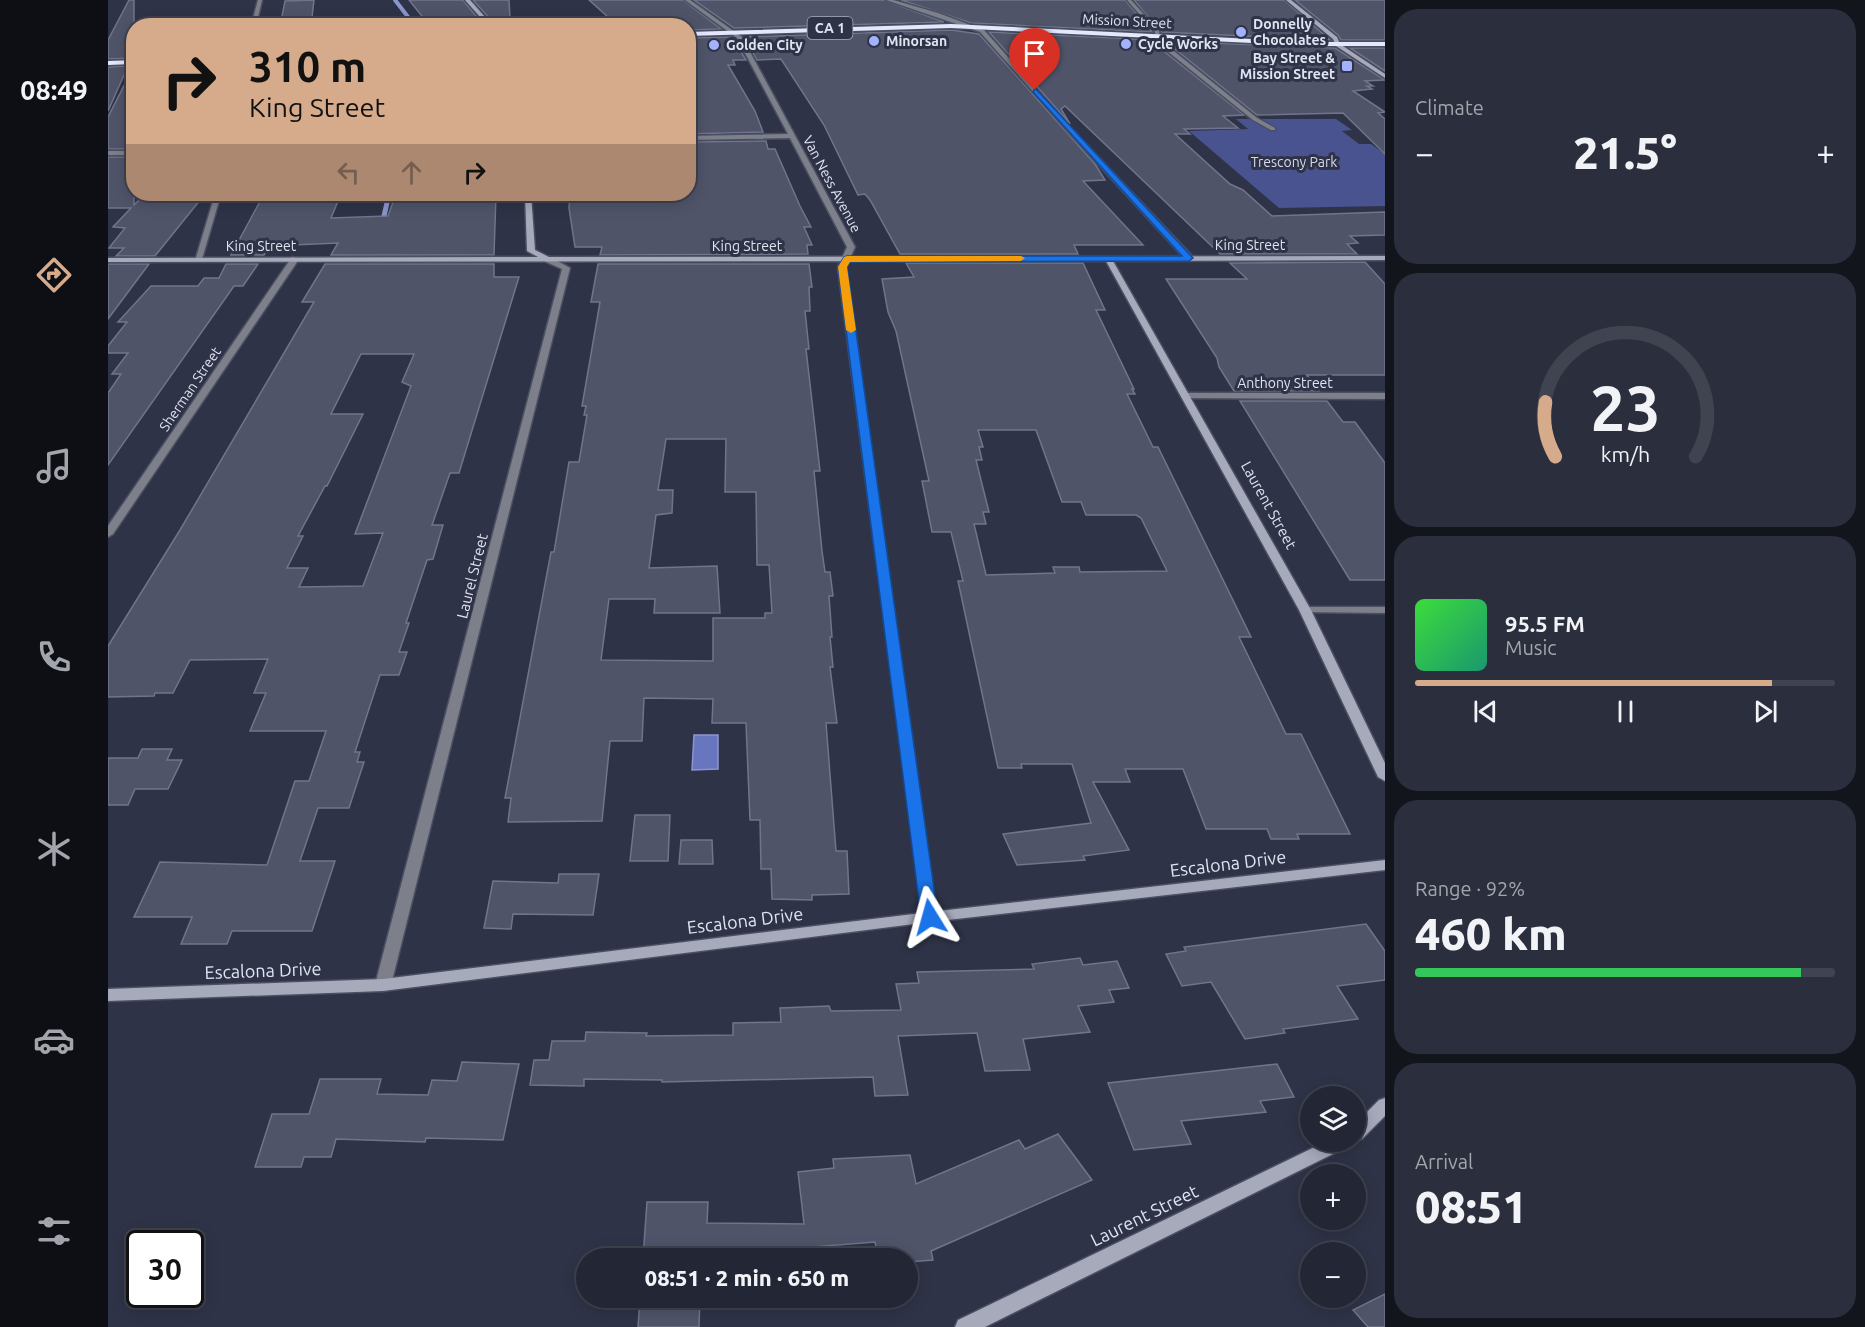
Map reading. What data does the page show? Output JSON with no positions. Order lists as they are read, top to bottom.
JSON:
{
  "streets": {
    "highway": ["Mission Street", "CA 1"],
    "street": [
      "Van Ness Avenue",
      "King Street",
      "Anthony Street",
      "Sherman Street",
      "Laurent Street",
      "Laurel Street",
      "Escalona Drive"
    ]
  },
  "crossings": [
    ["Mission Street", "Van Ness Avenue"],
    ["Van Ness Avenue", "King Street"],
    ["Van Ness Avenue", "Escalona Drive"],
    ["King Street", "Sherman Street"],
    ["King Street", "Laurent Street"],
    ["King Street", "Laurel Street"],
    ["Anthony Street", "Laurent Street"],
    ["Laurel Street", "Escalona Drive"]
  ],
  "parks": ["Trescony Park"],
  "places": {
    "other": [
      "Donnelly Chocolates",
      "Minorsan",
      "Cycle Works",
      "Golden City"
    ],
    "transit": ["Bay Street & Mission Street"]
  },
  "page": {
    "tabs": "08:49",
    "tile": [
      "Climate",
      ["Range · 92%", "460 km"],
      ["Arrival", "08:51"]
    ],
    "turn": ["310 m", "King Street"],
    "heat": ["−", "21.5°", "+"],
    "song": ["95.5 FM", "Music"],
    "map_buttons": ["+", "−"],
    "limit": "30",
    "trip": "08:51 · 2 min · 650 m",
    "gauge": ["23", "km/h"]
  }
}
